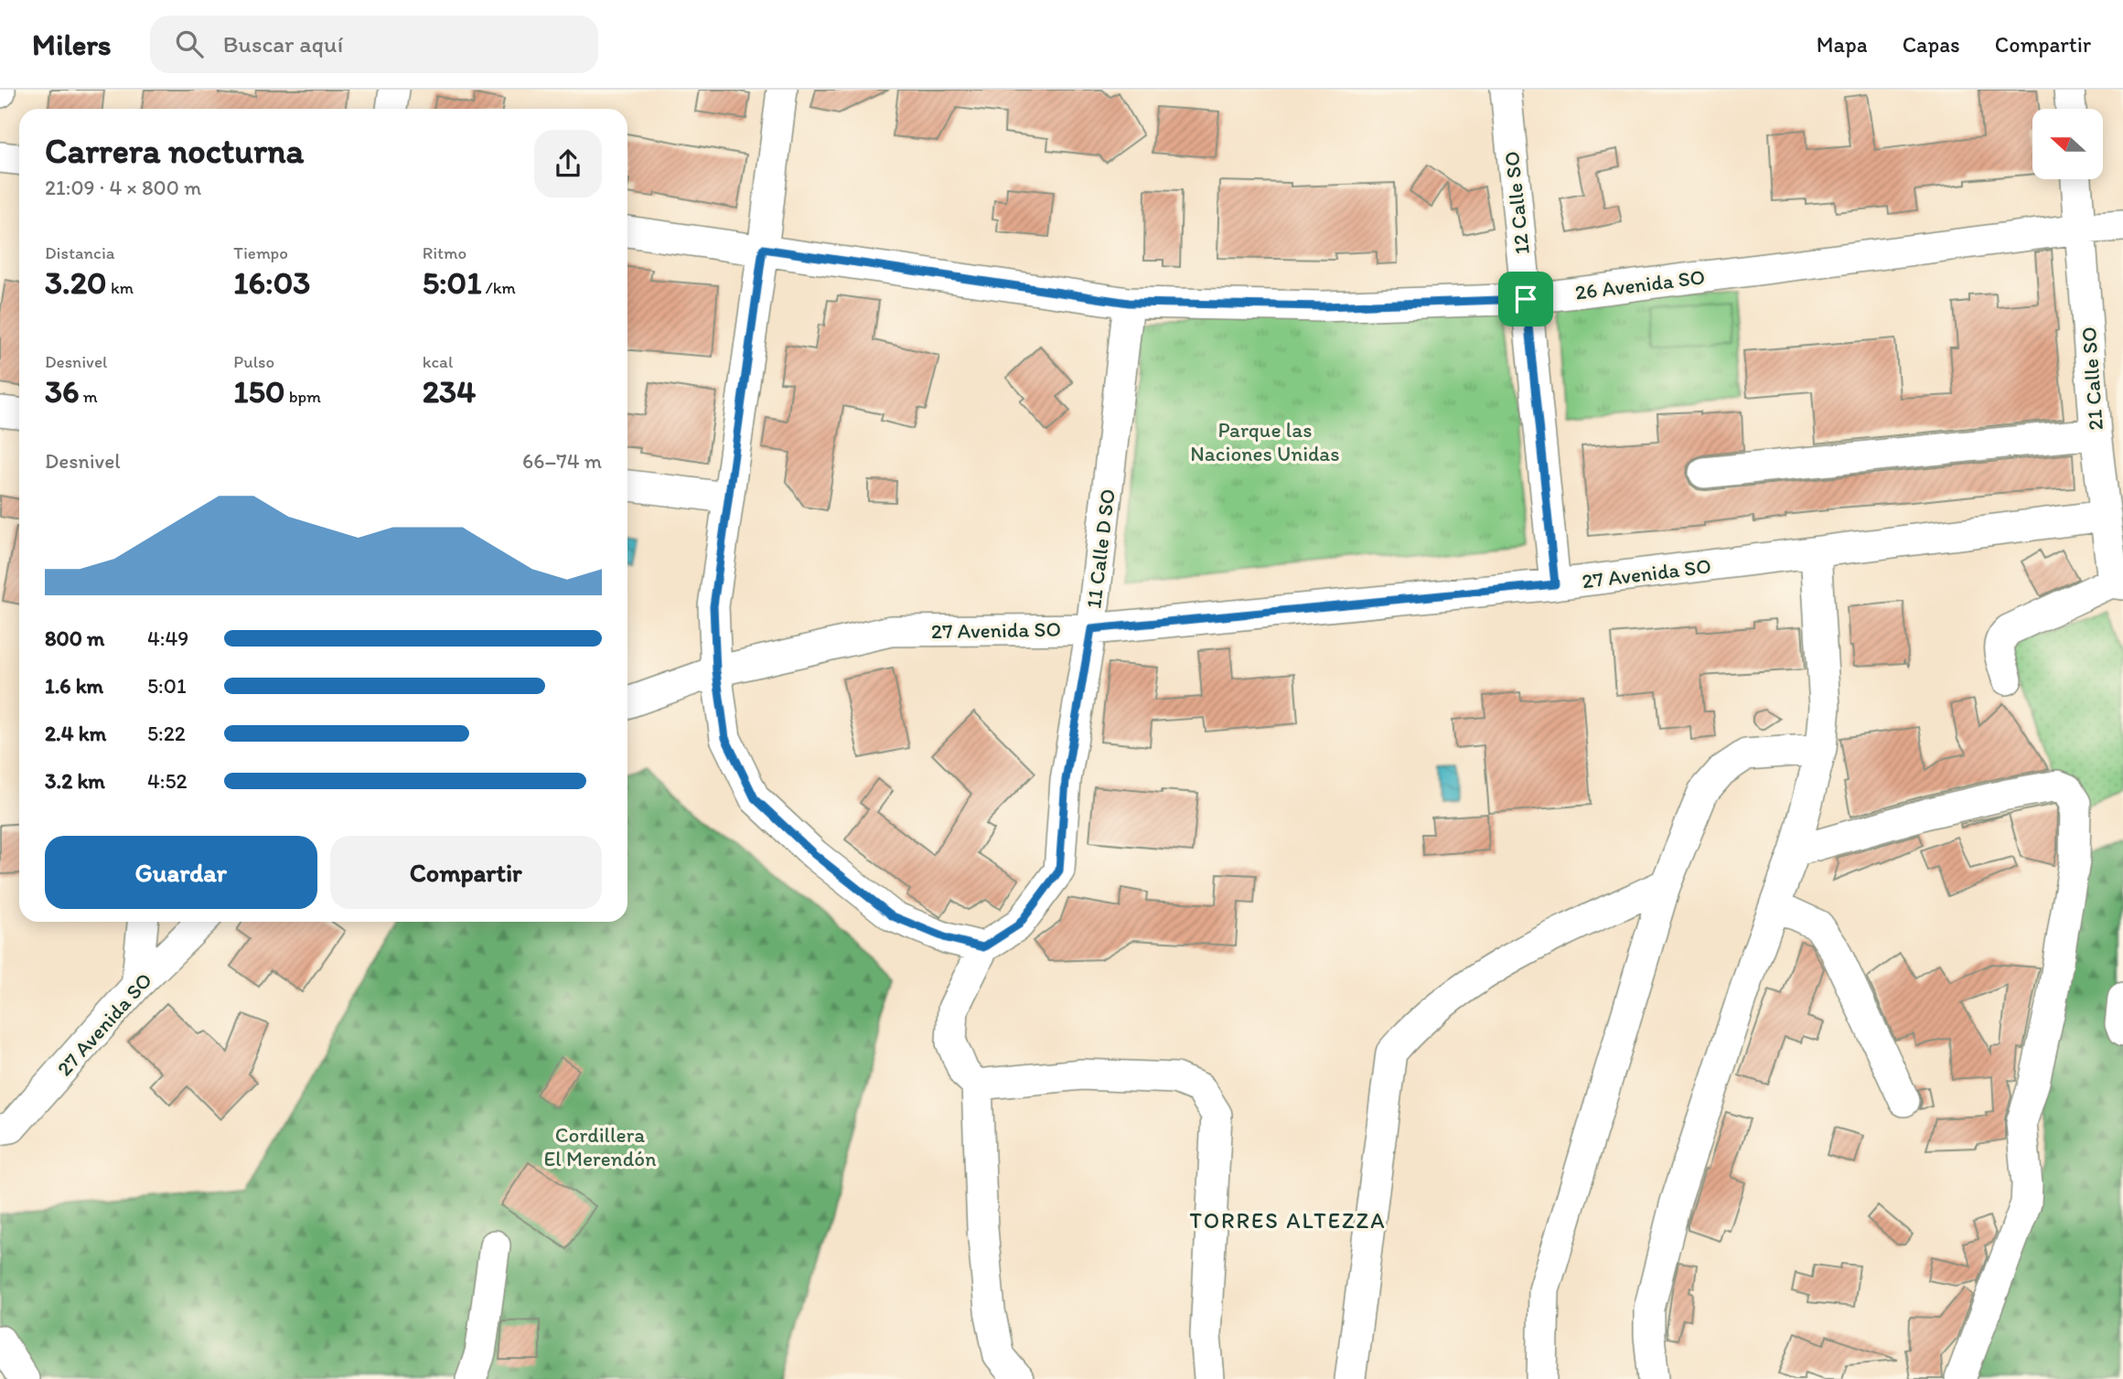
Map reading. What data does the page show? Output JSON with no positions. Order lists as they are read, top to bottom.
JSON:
{
  "streets": {
    "street": [
      "12 Calle SO",
      "26 Avenida SO",
      "21 Calle SO",
      "11 Calle D SO",
      "27 Avenida SO"
    ]
  },
  "crossings": [
    ["12 Calle SO", "26 Avenida SO"],
    ["12 Calle SO", "27 Avenida SO"],
    ["26 Avenida SO", "21 Calle SO"],
    ["26 Avenida SO", "11 Calle D SO"],
    ["21 Calle SO", "27 Avenida SO"],
    ["11 Calle D SO", "27 Avenida SO"]
  ],
  "districts": ["TORRES ALTEZZA"],
  "parks": ["Parque las Naciones Unidas", "Cordillera El Merendón"],
  "north": "left",
  "page": {
    "header": "Milers",
    "search": "Buscar aquí",
    "nav": ["Mapa", "Capas", "Compartir"],
    "heading": ["Carrera nocturna", "21:09 · 4 × 800 m"],
    "stats": [
      ["Distancia", "3.20 km"],
      ["Tiempo", "16:03"],
      ["Ritmo", "5:01 /km"],
      ["Desnivel", "36 m"],
      ["Pulso", "150 bpm"],
      ["kcal", "234"]
    ],
    "chart": ["Desnivel", "66–74 m"],
    "list": [
      {
        "name": "800 m",
        "note": "4:49"
      },
      {
        "name": "1.6 km",
        "note": "5:01"
      },
      {
        "name": "2.4 km",
        "note": "5:22"
      },
      {
        "name": "3.2 km",
        "note": "4:52"
      }
    ],
    "buttons": ["Guardar", "Compartir"]
  }
}
